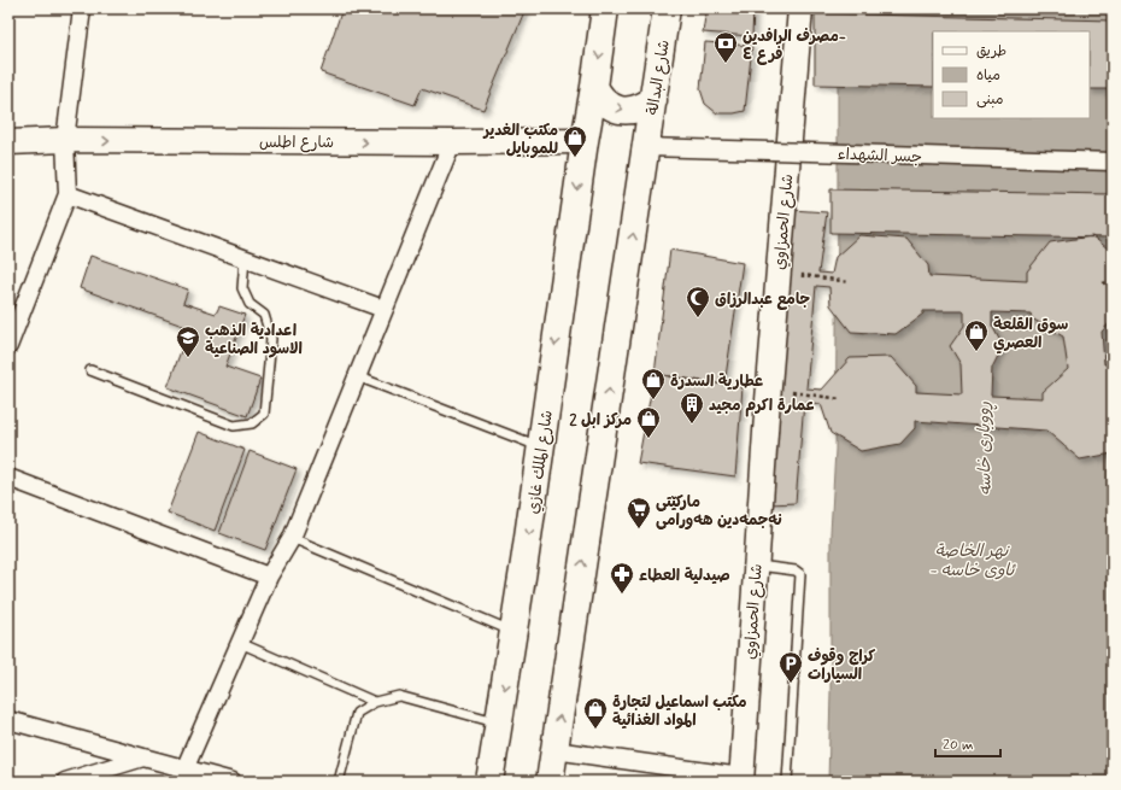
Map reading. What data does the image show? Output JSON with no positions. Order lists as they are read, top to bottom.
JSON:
{
  "streets": {
    "main road": ["شارع البدالة", "شارع الملك غازي"],
    "street": ["شارع اطلس", "جسر الشهداء", "شارع الحمزاوي"]
  },
  "crossings": [
    ["شارع البدالة", "جسر الشهداء"],
    ["شارع اطلس", "شارع الملك غازي"]
  ],
  "water": ["ڕووباری خاسە", "نهر الخاصة - ئاوی خاسە"],
  "places": {
    "bank": ["مصرف الرافدين- فرع ٤"],
    "shop": [
      "مكتب الغدير للموبايل",
      "سوق القلعة العصري",
      "عطارية السدرة",
      "مركز ابل 2",
      "مكتب اسماعيل لتجارة المواد الغذائية"
    ],
    "mosque": ["جامع عبدالرزاق"],
    "school or university": ["اعدادية الذهب الاسود الصناعية"],
    "building": ["عمارة اكرم مجيد"],
    "supermarket": ["مارکێتی نەجمەدین هەورامی"],
    "pharmacy": ["صيدلية العطاء"],
    "parking": ["كراج وقوف السيارات"]
  },
  "legend": ["طريق", "مياه", "مبنى"],
  "scale_bar": "20 m"
}
